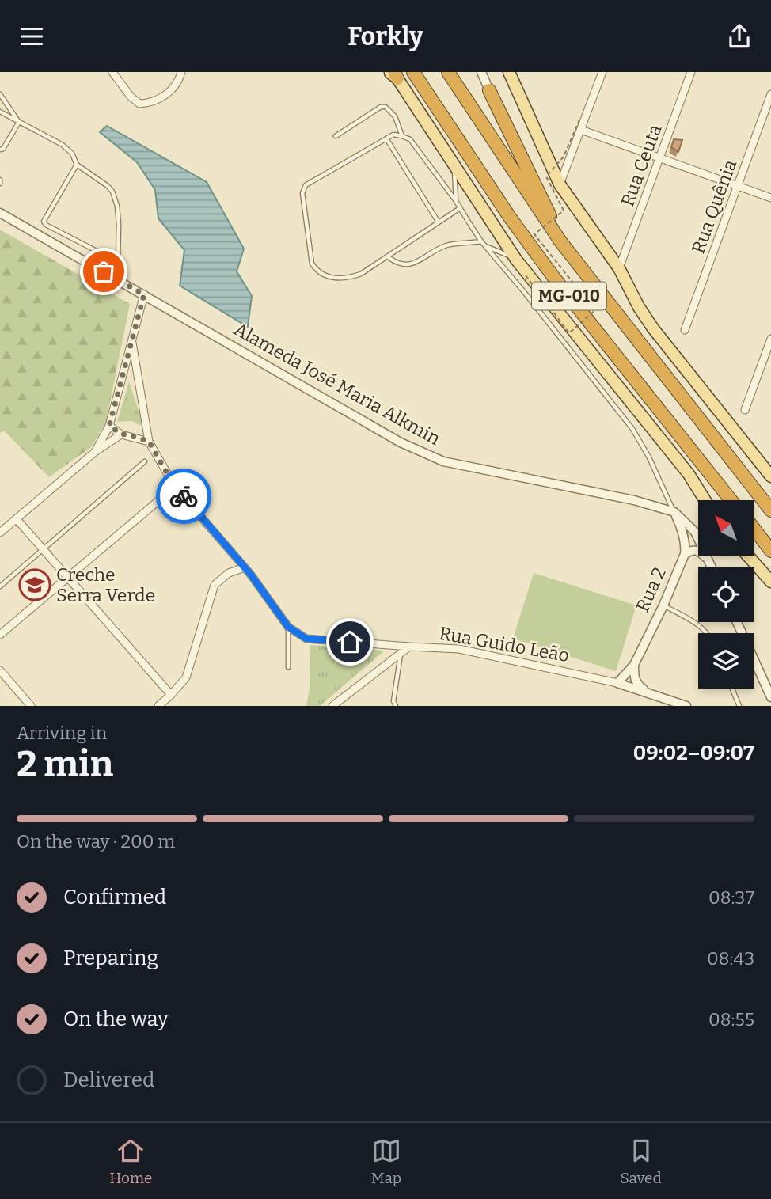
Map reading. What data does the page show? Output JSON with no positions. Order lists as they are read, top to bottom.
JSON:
{
  "streets": {
    "highway": ["MG-010"],
    "street": [
      "Rua Ceuta",
      "Rua Quênia",
      "Alameda José Maria Alkmin",
      "Rua 2",
      "Rua Guido Leão"
    ]
  },
  "crossings": [
    ["Rua Ceuta", "MG-010"],
    ["Alameda José Maria Alkmin", "Rua 2"],
    ["Rua 2", "Rua Guido Leão"]
  ],
  "places": {
    "school or university": ["Creche Serra Verde"]
  },
  "north": "top left",
  "page": {
    "header": "Forkly",
    "heading": ["2 min", "Arriving in", "09:02–09:07"],
    "bar": "On the way · 200 m",
    "list": [
      ["Confirmed", "08:37"],
      ["Preparing", "08:43"],
      ["On the way", "08:55"],
      "Delivered"
    ],
    "tabs": ["Home", "Map", "Saved"]
  }
}
